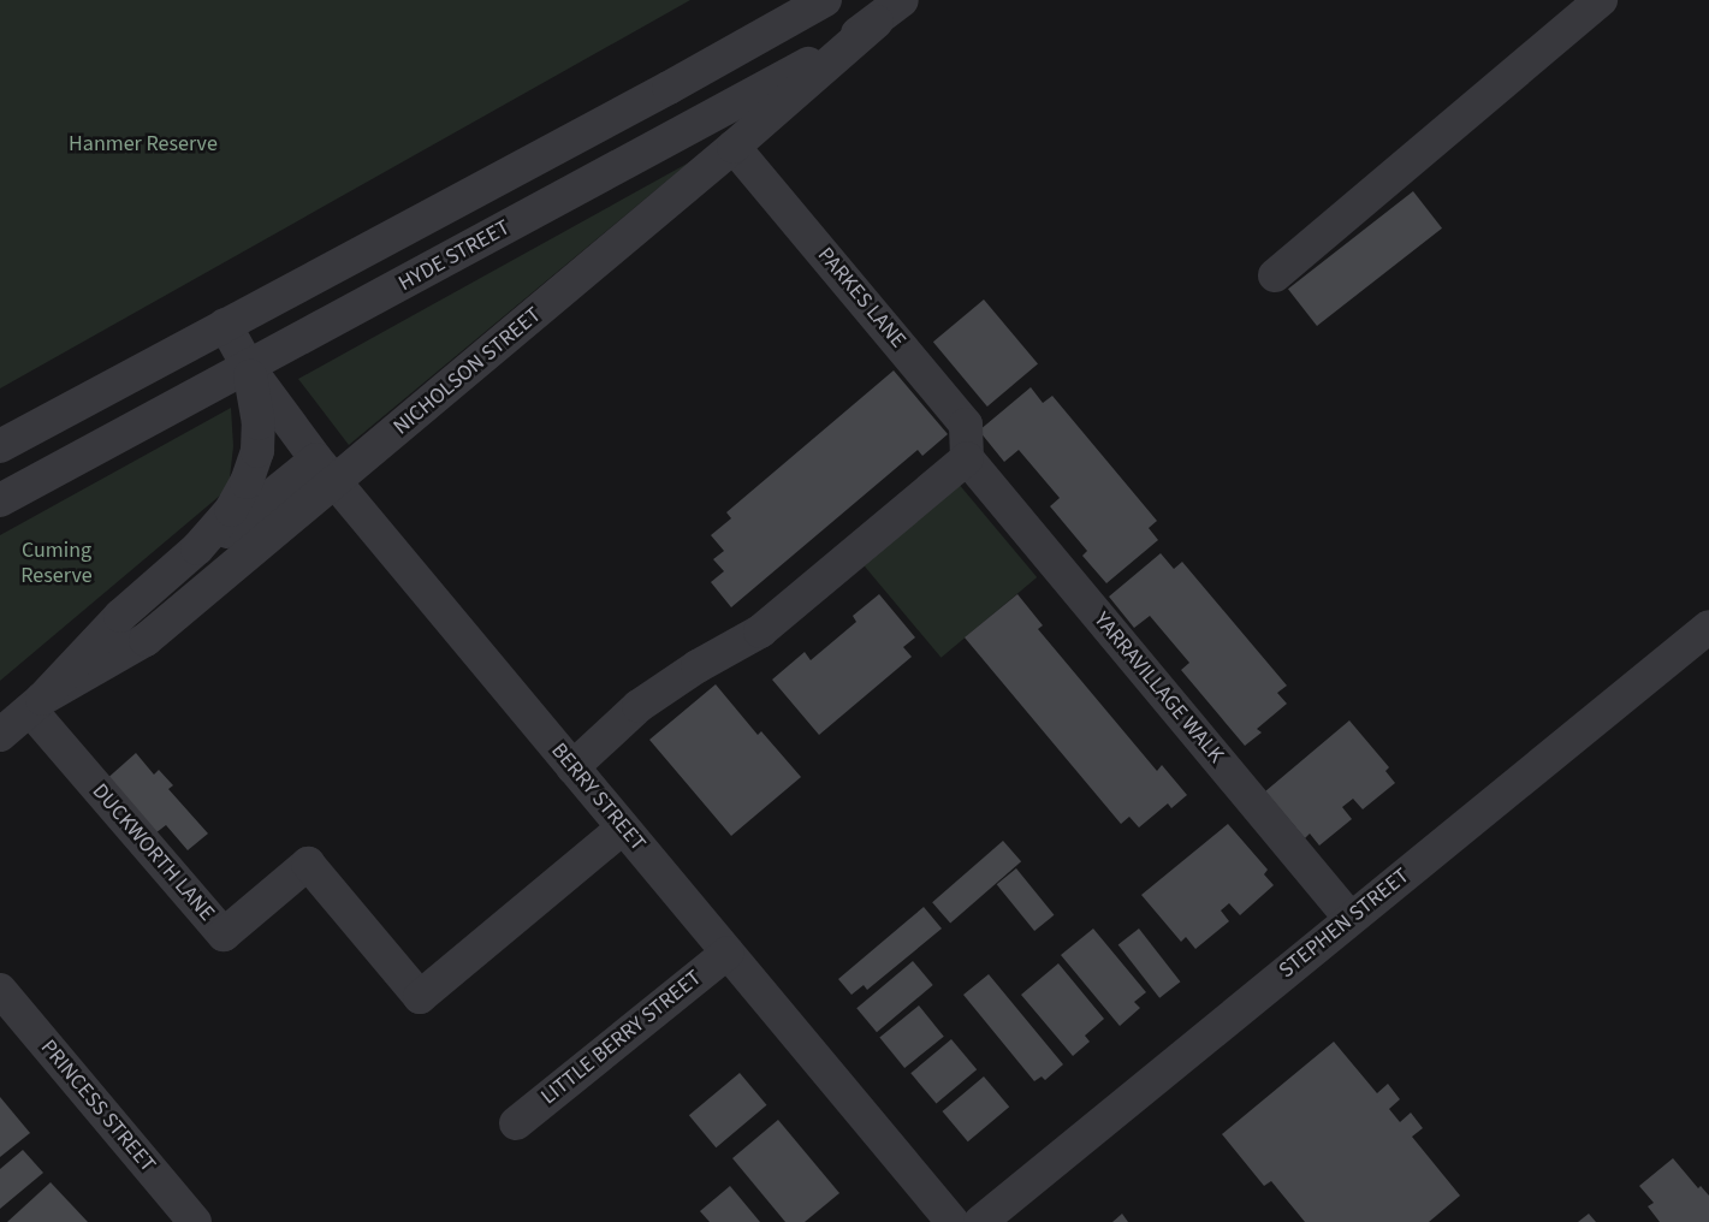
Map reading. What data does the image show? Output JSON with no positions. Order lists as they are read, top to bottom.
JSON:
{
  "streets": {
    "street": [
      "HYDE STREET",
      "PARKES LANE",
      "NICHOLSON STREET",
      "YARRAVILLAGE WALK",
      "BERRY STREET",
      "DUCKWORTH LANE",
      "STEPHEN STREET",
      "LITTLE BERRY STREET",
      "PRINCESS STREET"
    ]
  },
  "crossings": [
    ["HYDE STREET", "NICHOLSON STREET"],
    ["HYDE STREET", "BERRY STREET"],
    ["PARKES LANE", "NICHOLSON STREET"],
    ["PARKES LANE", "YARRAVILLAGE WALK"],
    ["NICHOLSON STREET", "BERRY STREET"],
    ["NICHOLSON STREET", "DUCKWORTH LANE"],
    ["YARRAVILLAGE WALK", "STEPHEN STREET"],
    ["BERRY STREET", "DUCKWORTH LANE"],
    ["BERRY STREET", "LITTLE BERRY STREET"]
  ],
  "parks": ["Hanmer Reserve", "Cuming Reserve"]
}
